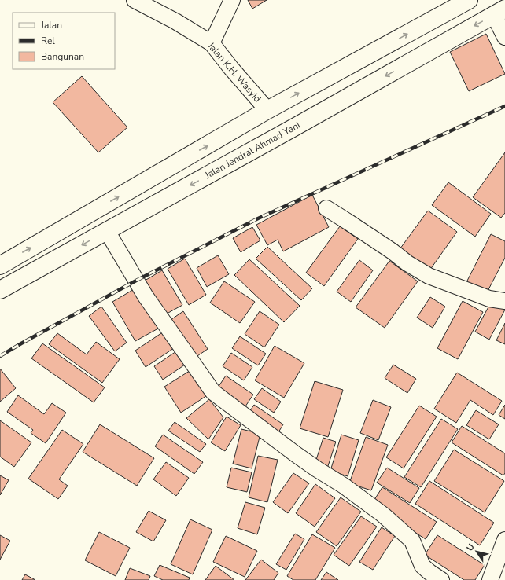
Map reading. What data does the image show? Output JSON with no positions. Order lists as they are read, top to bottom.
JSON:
{
  "streets": {
    "highway": ["Jalan Jendral Ahmad Yani"],
    "street": ["Jalan K.H. Wasyid"]
  },
  "legend": ["Jalan", "Rel", "Bangunan"],
  "north": "top left"
}
